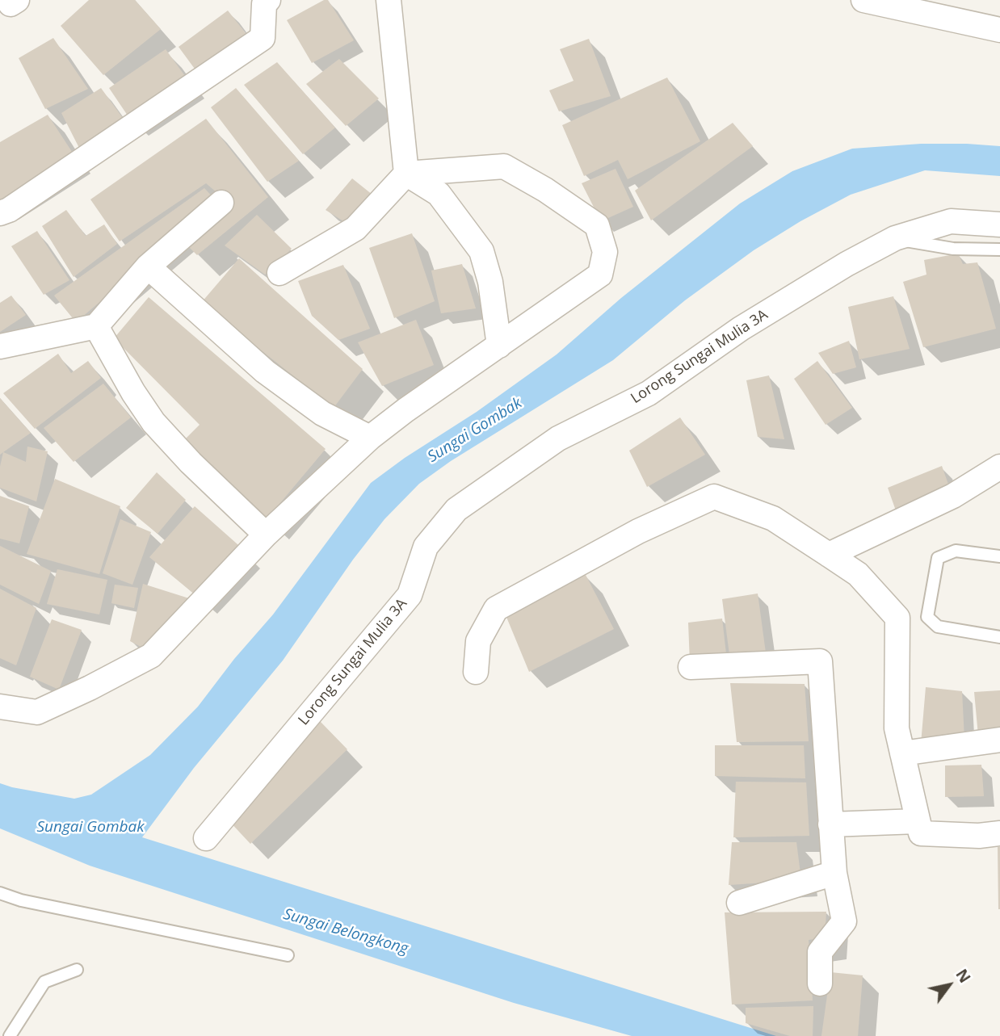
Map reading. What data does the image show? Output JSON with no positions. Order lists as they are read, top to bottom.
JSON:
{
  "streets": {
    "street": ["Lorong Sungai Mulia 3A"]
  },
  "water": ["Sungai Gombak", "Sungai Belongkong"],
  "north": "top right"
}
